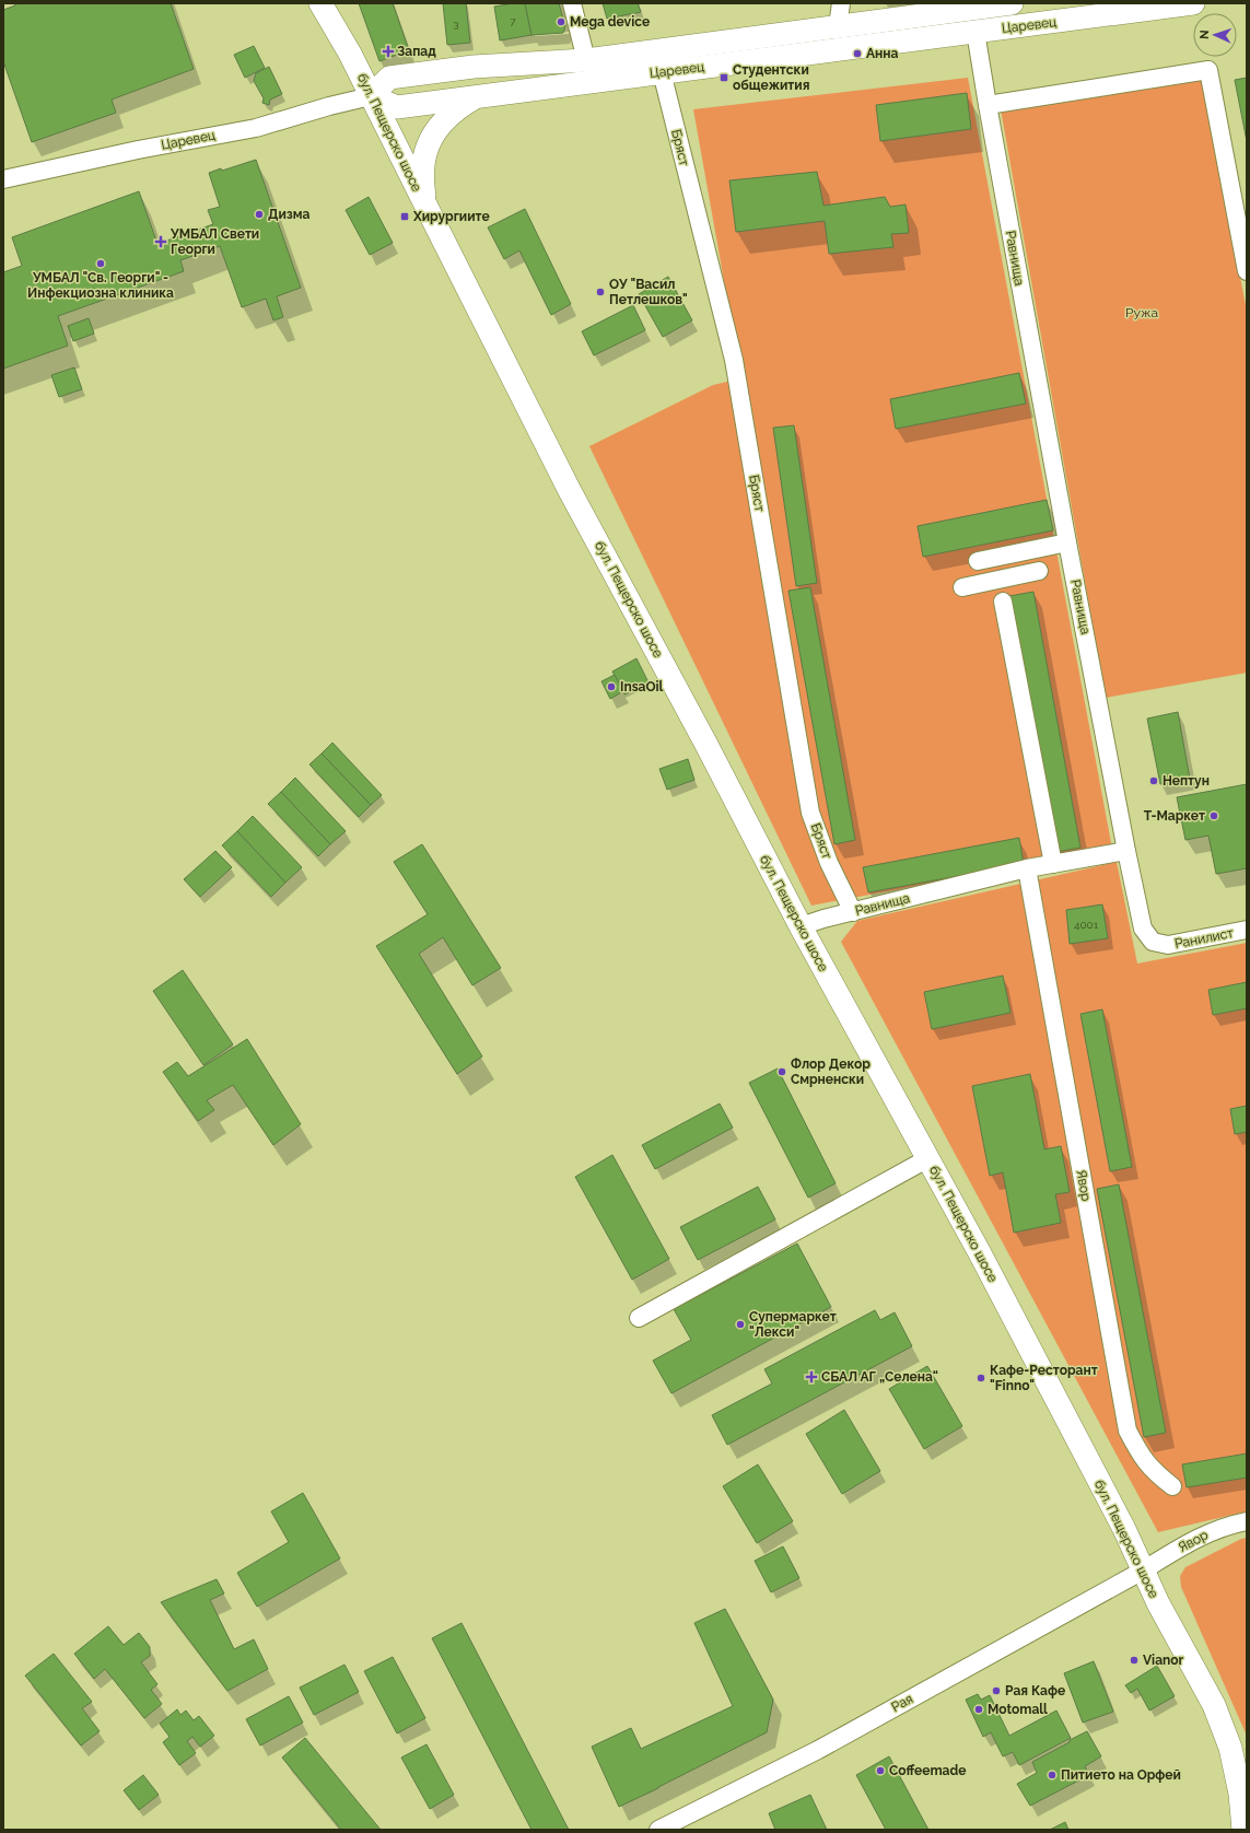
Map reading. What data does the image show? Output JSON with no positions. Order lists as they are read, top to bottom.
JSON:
{
  "streets": {
    "main road": ["Царевец", "бул. Пещерско шосе"],
    "street": [
      "Бряст",
      "Равнища",
      "Ранилист",
      "Явор",
      "Рая"
    ]
  },
  "crossings": [
    ["Царевец", "бул. Пещерско шосе"],
    ["Царевец", "Бряст"],
    ["Царевец", "Равнища"],
    ["бул. Пещерско шосе", "Равнища"],
    ["бул. Пещерско шосе", "Явор"],
    ["бул. Пещерско шосе", "Рая"],
    ["Бряст", "Равнища"],
    ["Равнища", "Ранилист"],
    ["Равнища", "Явор"],
    ["Явор", "Рая"]
  ],
  "parks": ["Ружа"],
  "places": {
    "other": [
      "Mega device",
      "Анна",
      "Дизма",
      "УМБАЛ \"Св. Георги\" - Инфекциозна клиника",
      "ОУ \"Васил Петлешков\"",
      "InsaOil",
      "Нептун",
      "Т-Маркет",
      "Флор Декор Смрненски",
      "Супермаркет \"Лекси\"",
      "Кафе-Ресторант \"Finno\"",
      "Vianor",
      "Рая Кафе",
      "Motomall",
      "Coffeemade",
      "Питието на Орфей"
    ],
    "health": ["Запад", "УМБАЛ Свети Георги", "СБАЛ АГ „Селена“"],
    "transit": ["Студентски общежития", "Хирургиите"]
  },
  "house_numbers": ["7", "3", "4001"],
  "north": "left"
}
